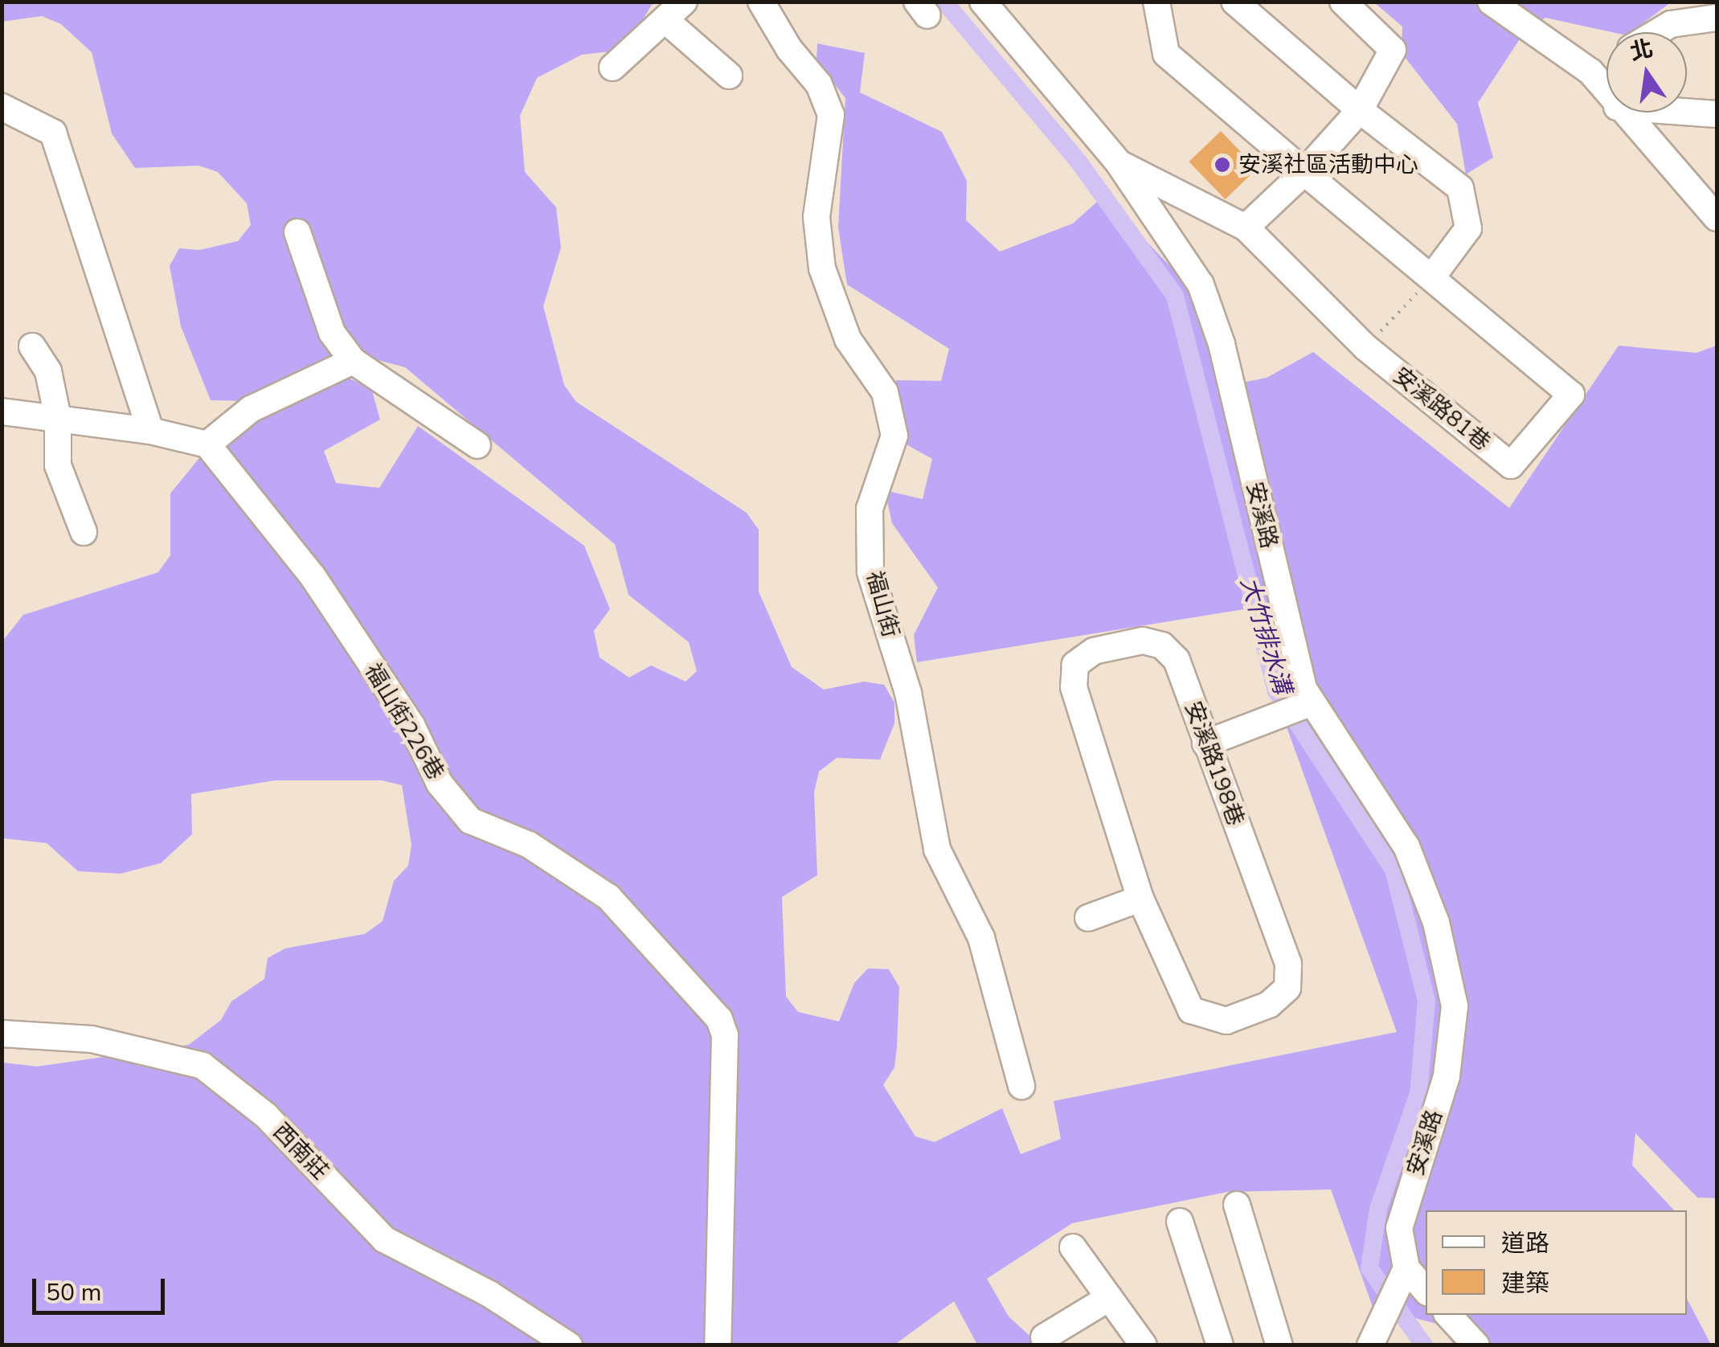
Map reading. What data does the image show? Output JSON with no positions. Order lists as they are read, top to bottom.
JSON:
{
  "streets": {
    "street": [
      "安溪路81巷",
      "安溪路",
      "福山街",
      "福山街226巷",
      "安溪路198巷",
      "西南莊"
    ]
  },
  "crossings": [
    ["安溪路81巷", "安溪路"]
  ],
  "water": ["大竹排水溝"],
  "places": ["安溪社區活動中心"],
  "legend": ["道路", "建築"],
  "scale_bar": "50 m",
  "north": "top"
}
